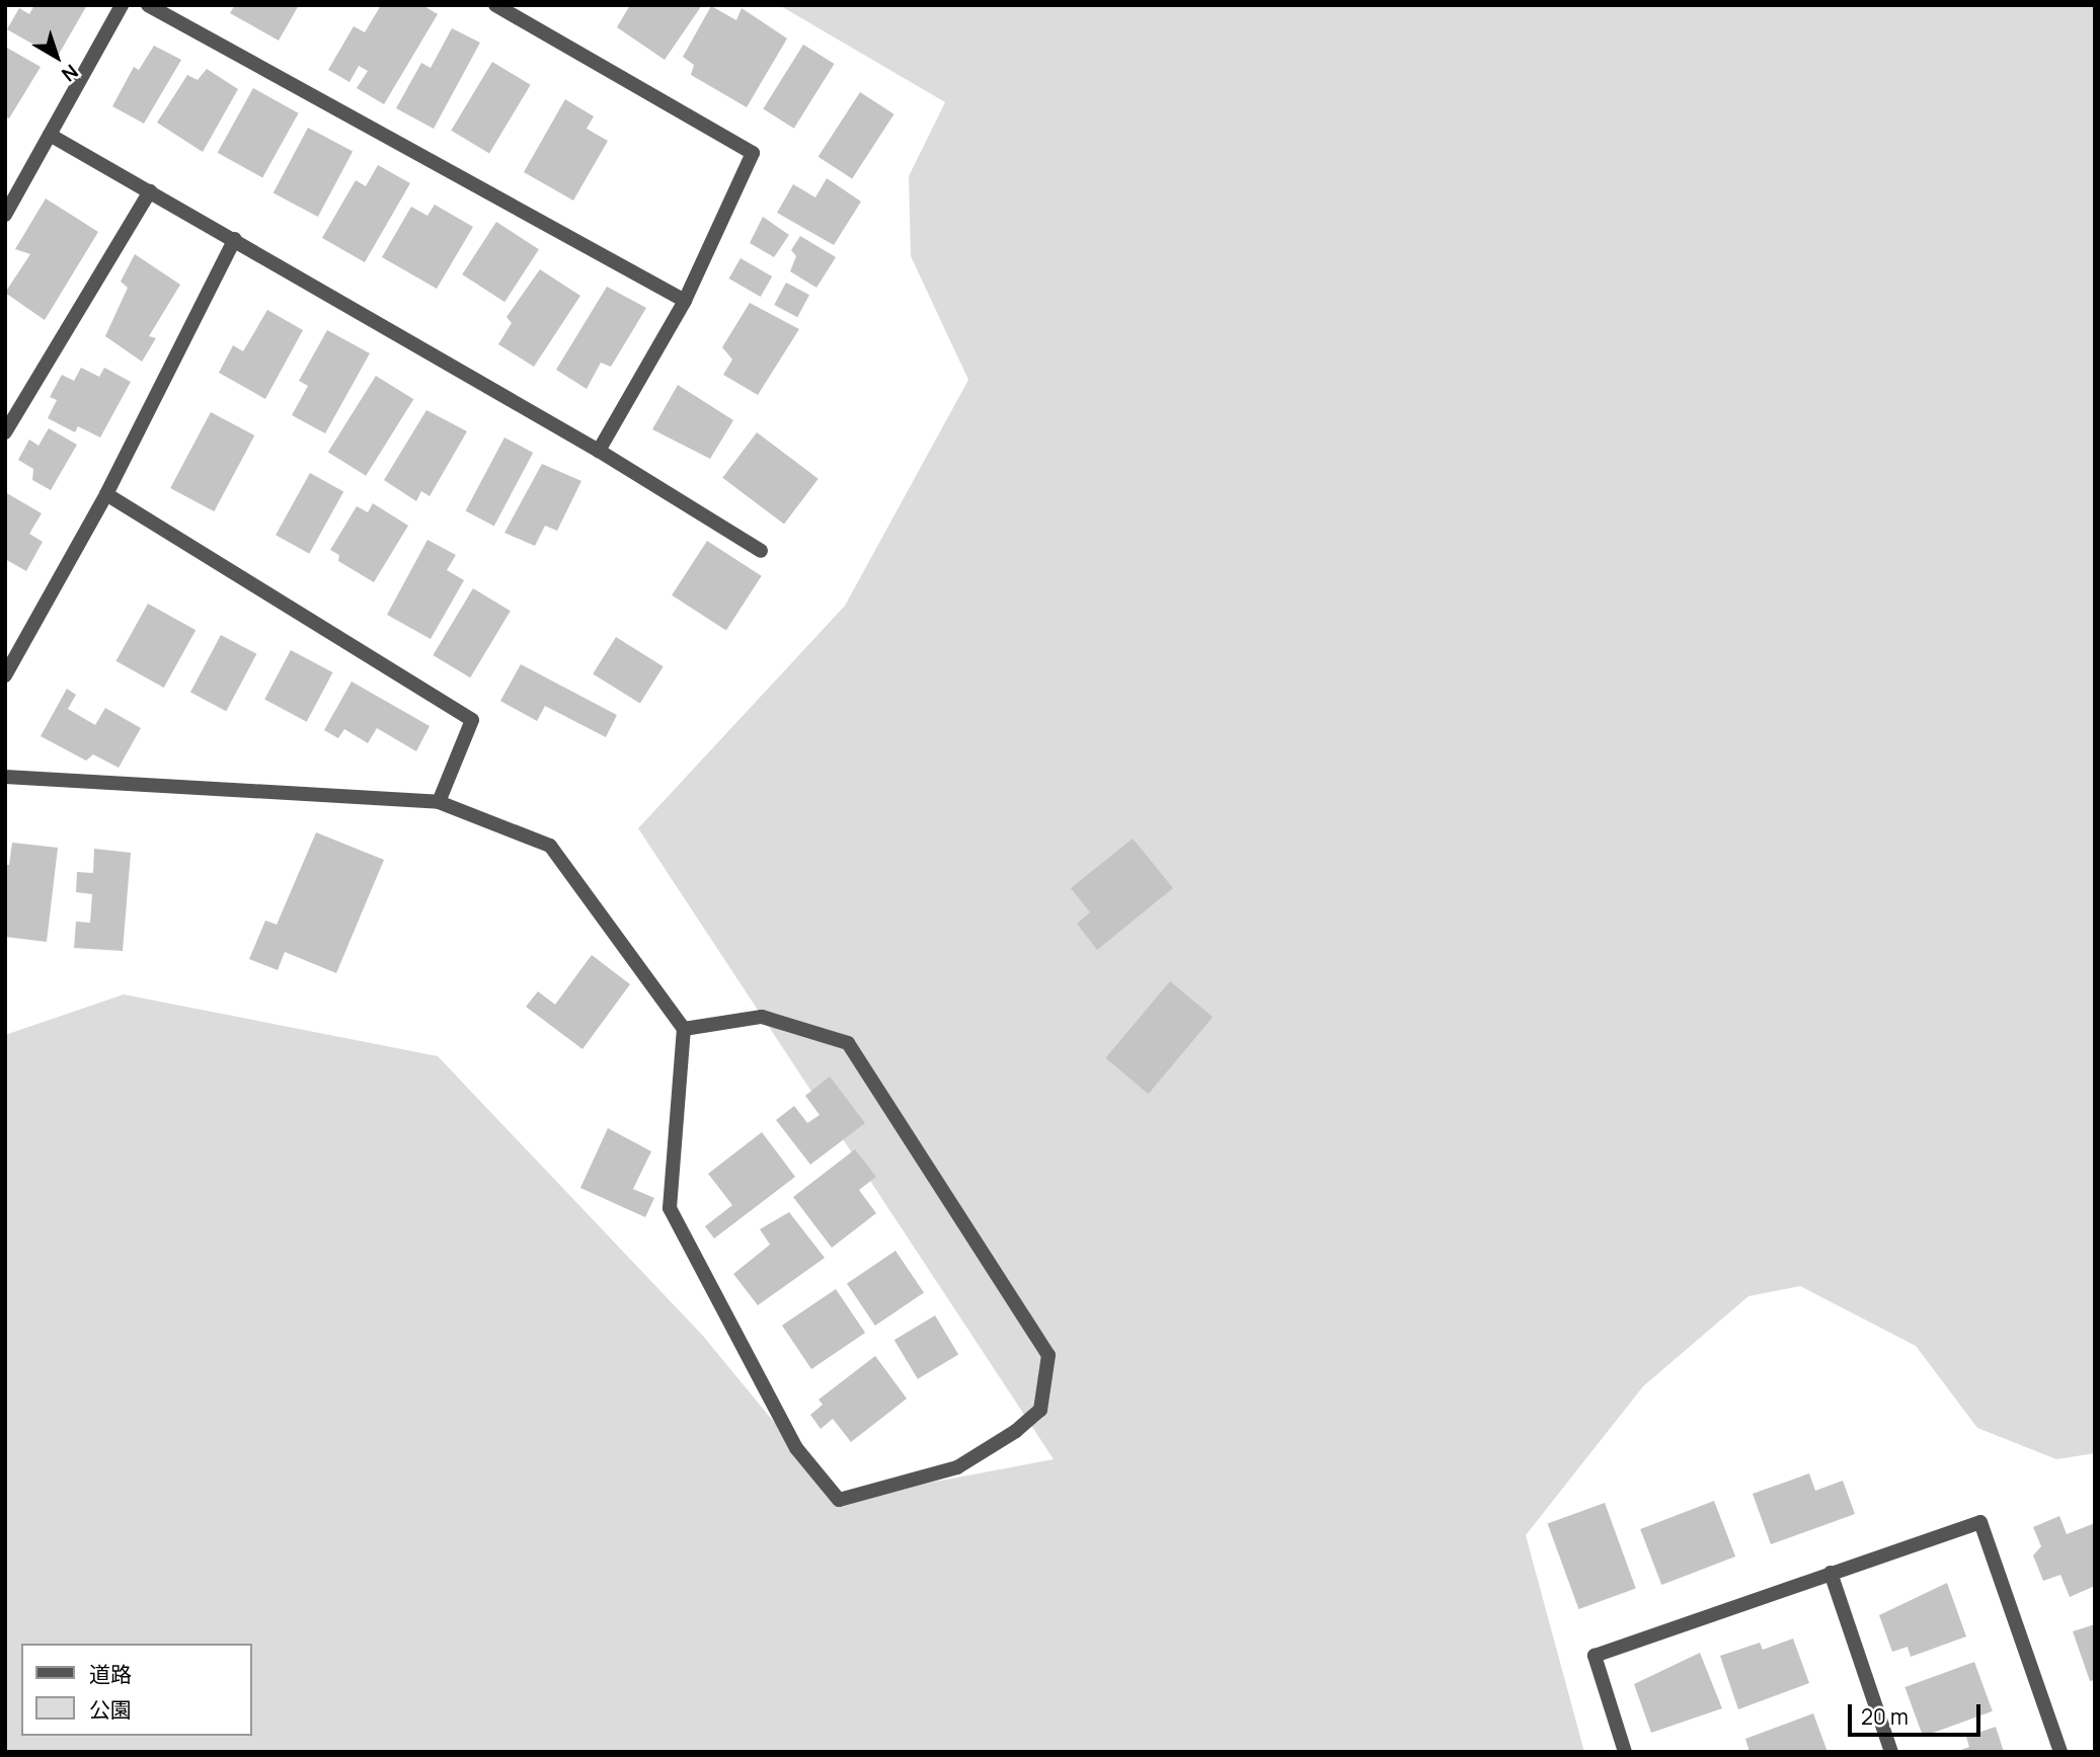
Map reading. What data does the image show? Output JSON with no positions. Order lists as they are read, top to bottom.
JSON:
{
  "legend": ["道路", "公園"],
  "scale_bar": "20 m",
  "north": "bottom right"
}
